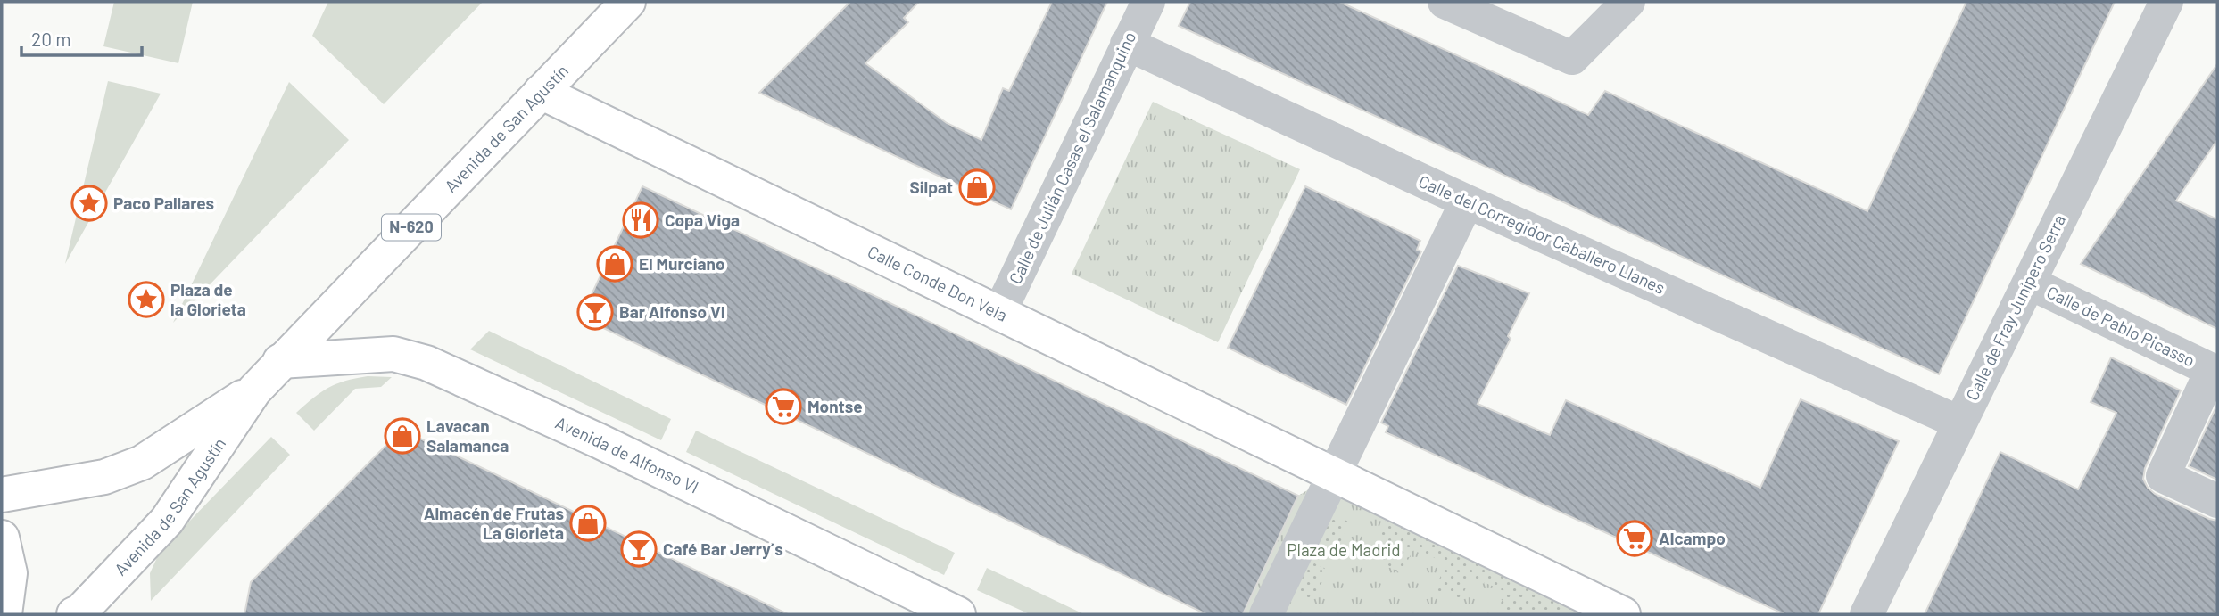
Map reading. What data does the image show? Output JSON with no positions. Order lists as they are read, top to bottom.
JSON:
{
  "streets": {
    "main road": [
      "Avenida de San Agustín",
      "N-620",
      "Calle Conde Don Vela",
      "Avenida de Alfonso VI"
    ],
    "street": [
      "Calle de Julián Casas el Salamanquino",
      "Calle del Corregidor Caballero Llanes",
      "Calle de Fray Junípero Serra",
      "Calle de Pablo Picasso"
    ]
  },
  "crossings": [
    ["Avenida de San Agustín", "Calle Conde Don Vela"],
    ["Avenida de San Agustín", "Avenida de Alfonso VI"],
    ["Calle de Julián Casas el Salamanquino", "Calle del Corregidor Caballero Llanes"],
    ["Calle de Julián Casas el Salamanquino", "Calle Conde Don Vela"],
    ["Calle del Corregidor Caballero Llanes", "Calle de Fray Junípero Serra"],
    ["Calle de Fray Junípero Serra", "Calle de Pablo Picasso"]
  ],
  "parks": ["Plaza de Madrid"],
  "places": {
    "shop": [
      "Silpat",
      "El Murciano",
      "Lavacan Salamanca",
      "Almacén de Frutas La Glorieta"
    ],
    "place": ["Paco Pallares", "Plaza de la Glorieta"],
    "restaurant": ["Copa Viga"],
    "bar": ["Bar Alfonso VI", "Café Bar Jerry´s"],
    "supermarket": ["Montse", "Alcampo"]
  },
  "scale_bar": "20 m"
}
